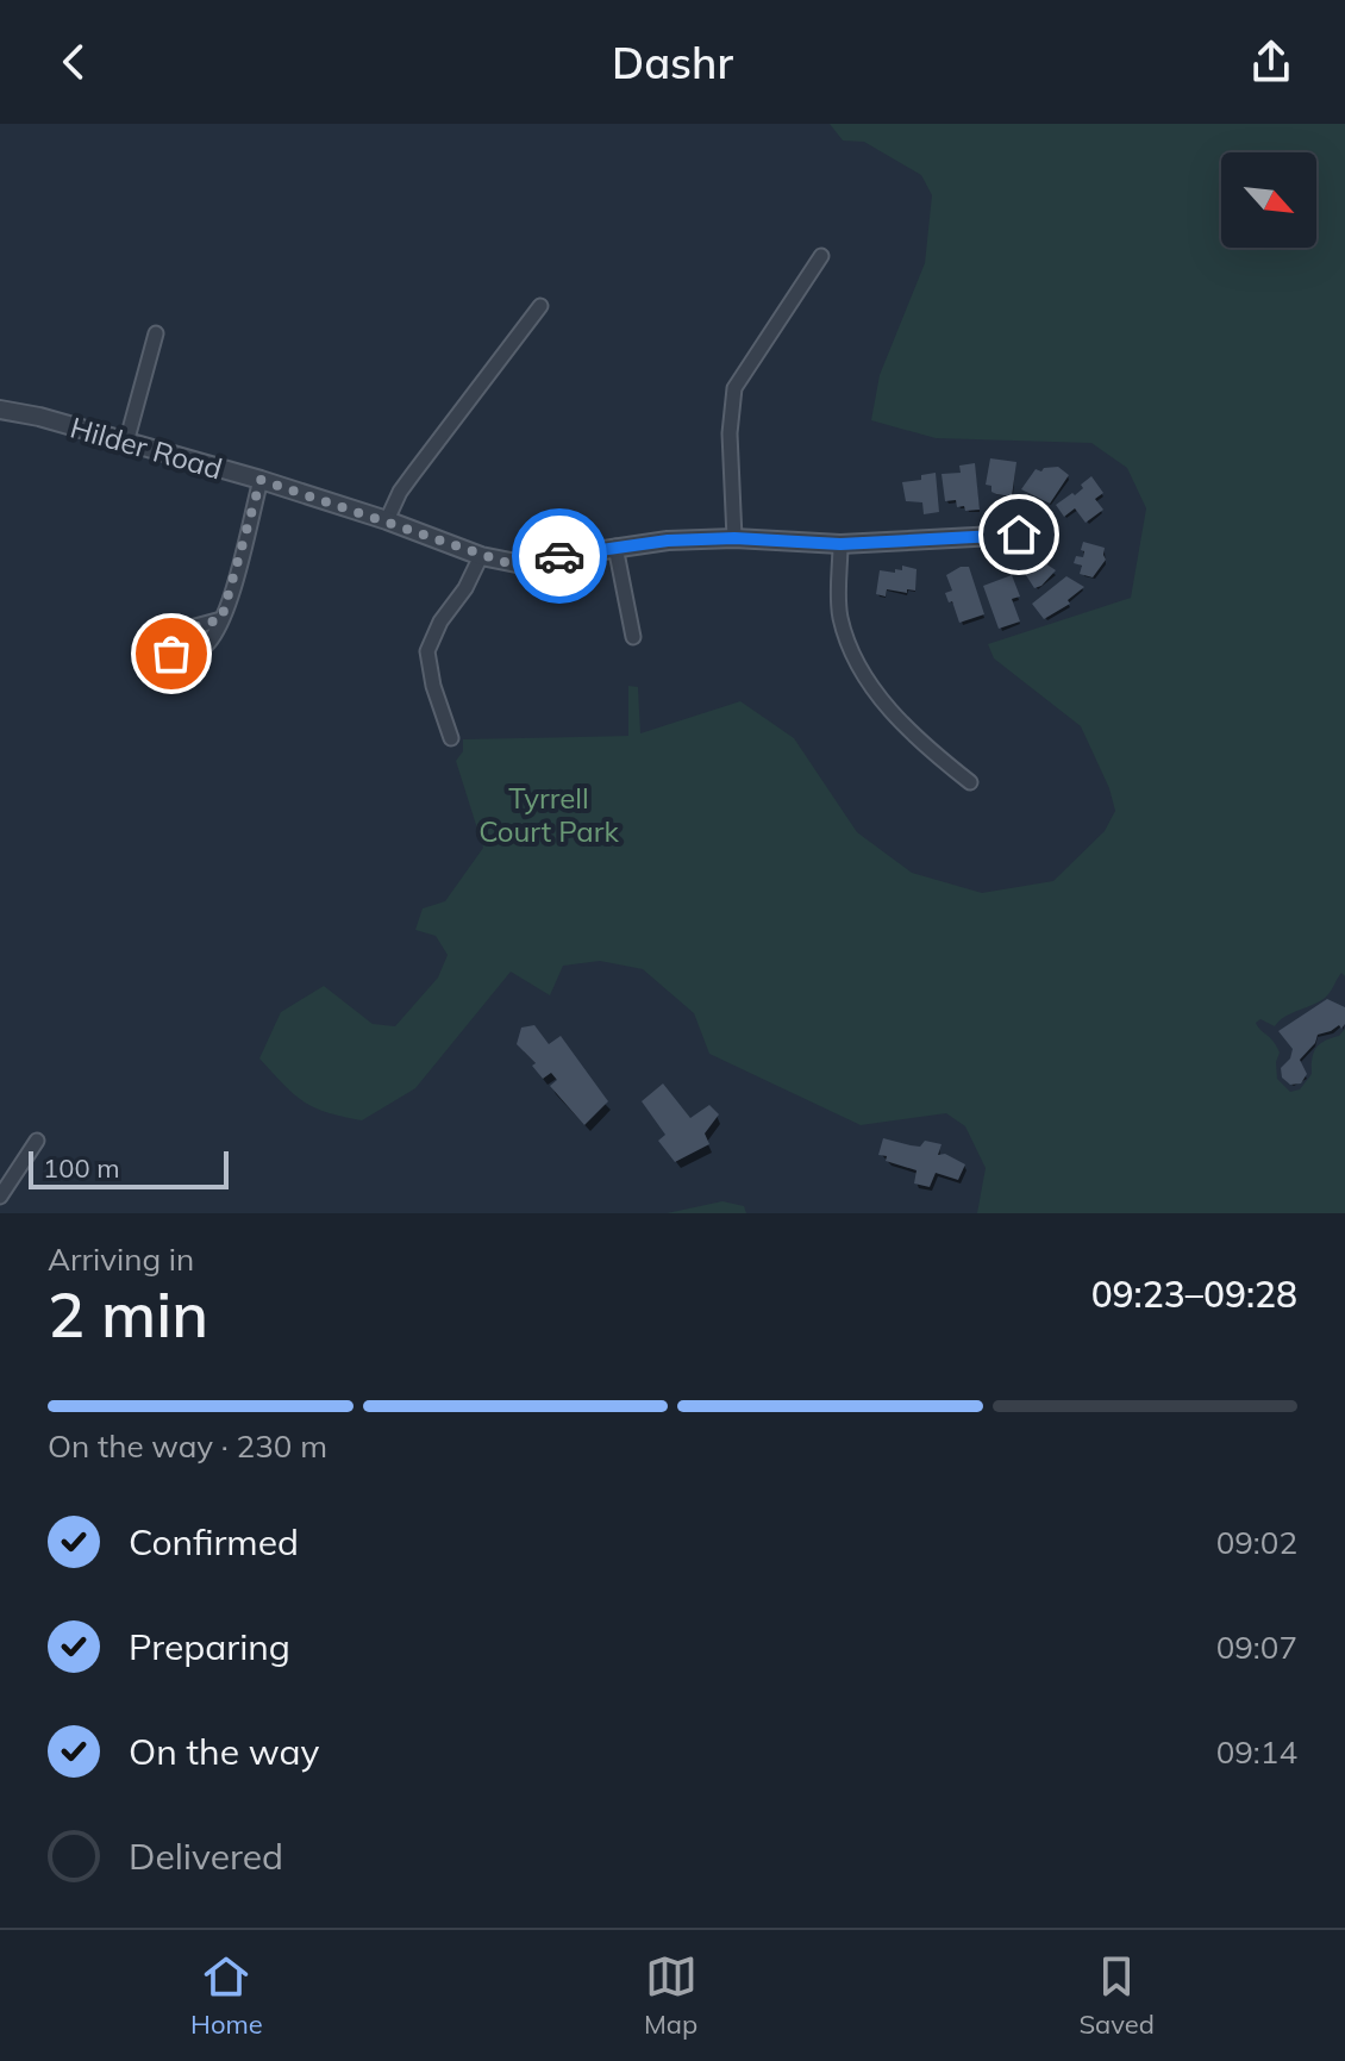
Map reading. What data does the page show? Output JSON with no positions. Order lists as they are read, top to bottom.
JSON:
{
  "streets": {
    "street": ["Hilder Road"]
  },
  "parks": ["Tyrrell Court Park"],
  "scale_bar": "100 m",
  "north": "bottom right",
  "page": {
    "header": "Dashr",
    "scale": "100 m",
    "heading": ["2 min", "Arriving in", "09:23–09:28"],
    "bar": "On the way · 230 m",
    "list": [
      ["Confirmed", "09:02"],
      ["Preparing", "09:07"],
      ["On the way", "09:14"],
      "Delivered"
    ],
    "tabs": ["Home", "Map", "Saved"]
  }
}
